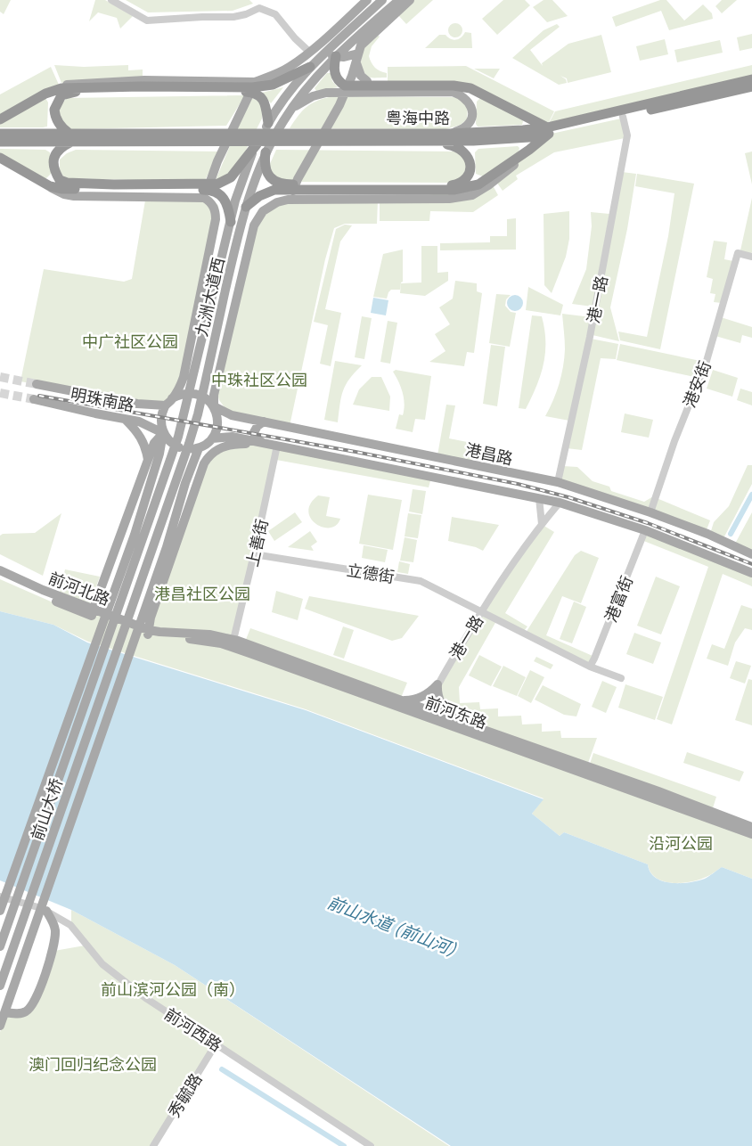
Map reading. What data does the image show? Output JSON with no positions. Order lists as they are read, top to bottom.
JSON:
{
  "streets": {
    "highway": ["粤海中路"],
    "main road": [
      "九洲大道西",
      "明珠南路",
      "港昌路",
      "前河北路",
      "前河东路",
      "前山大桥"
    ],
    "street": [
      "港一路",
      "港安街",
      "上善街",
      "立德街",
      "港富街",
      "前河西路",
      "秀毓路"
    ]
  },
  "crossings": [
    ["粤海中路", "港一路"],
    ["九洲大道西", "前山大桥"],
    ["港一路", "港昌路"],
    ["港一路", "立德街"],
    ["港一路", "前河东路"],
    ["港安街", "港昌路"],
    ["明珠南路", "港昌路"],
    ["上善街", "立德街"],
    ["上善街", "前河东路"],
    ["前河北路", "前河东路"],
    ["前河西路", "秀毓路"]
  ],
  "water": ["前山水道 (前山河)"],
  "parks": [
    "中广社区公园",
    "中珠社区公园",
    "港昌社区公园",
    "沿河公园",
    "前山滨河公园（南）",
    "澳门回归纪念公园"
  ]
}
